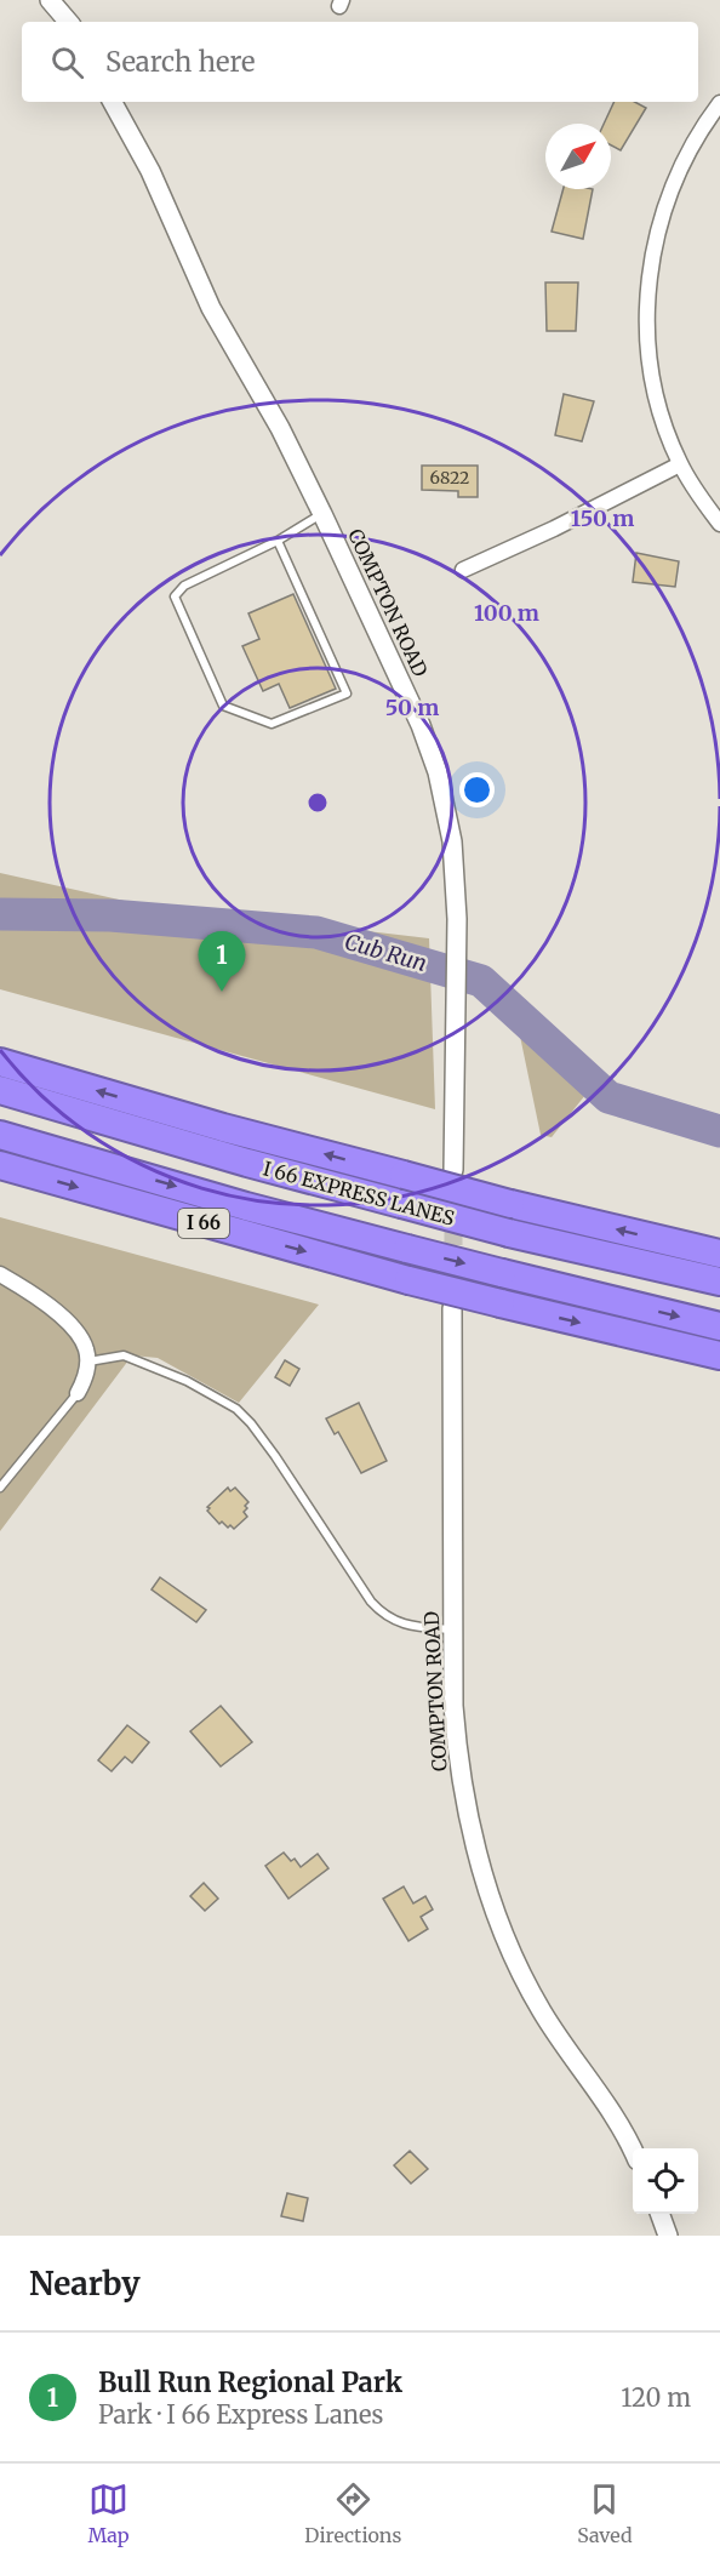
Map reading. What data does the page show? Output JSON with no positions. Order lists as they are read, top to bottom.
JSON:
{
  "streets": {
    "highway": ["I 66 EXPRESS LANES", "I 66"],
    "street": ["COMPTON ROAD"]
  },
  "water": ["Cub Run"],
  "house_numbers": ["6822"],
  "north": "top right",
  "page": {
    "search": "Search here",
    "pins": "1",
    "heading": "Nearby",
    "list": [
      {
        "mark": "1",
        "name": "Bull Run Regional Park",
        "note": "Park · I 66 Express Lanes",
        "value": "120 m"
      }
    ],
    "nav": ["Map", "Directions", "Saved"]
  },
  "rings": ["150 m", "100 m", "50 m"]
}
